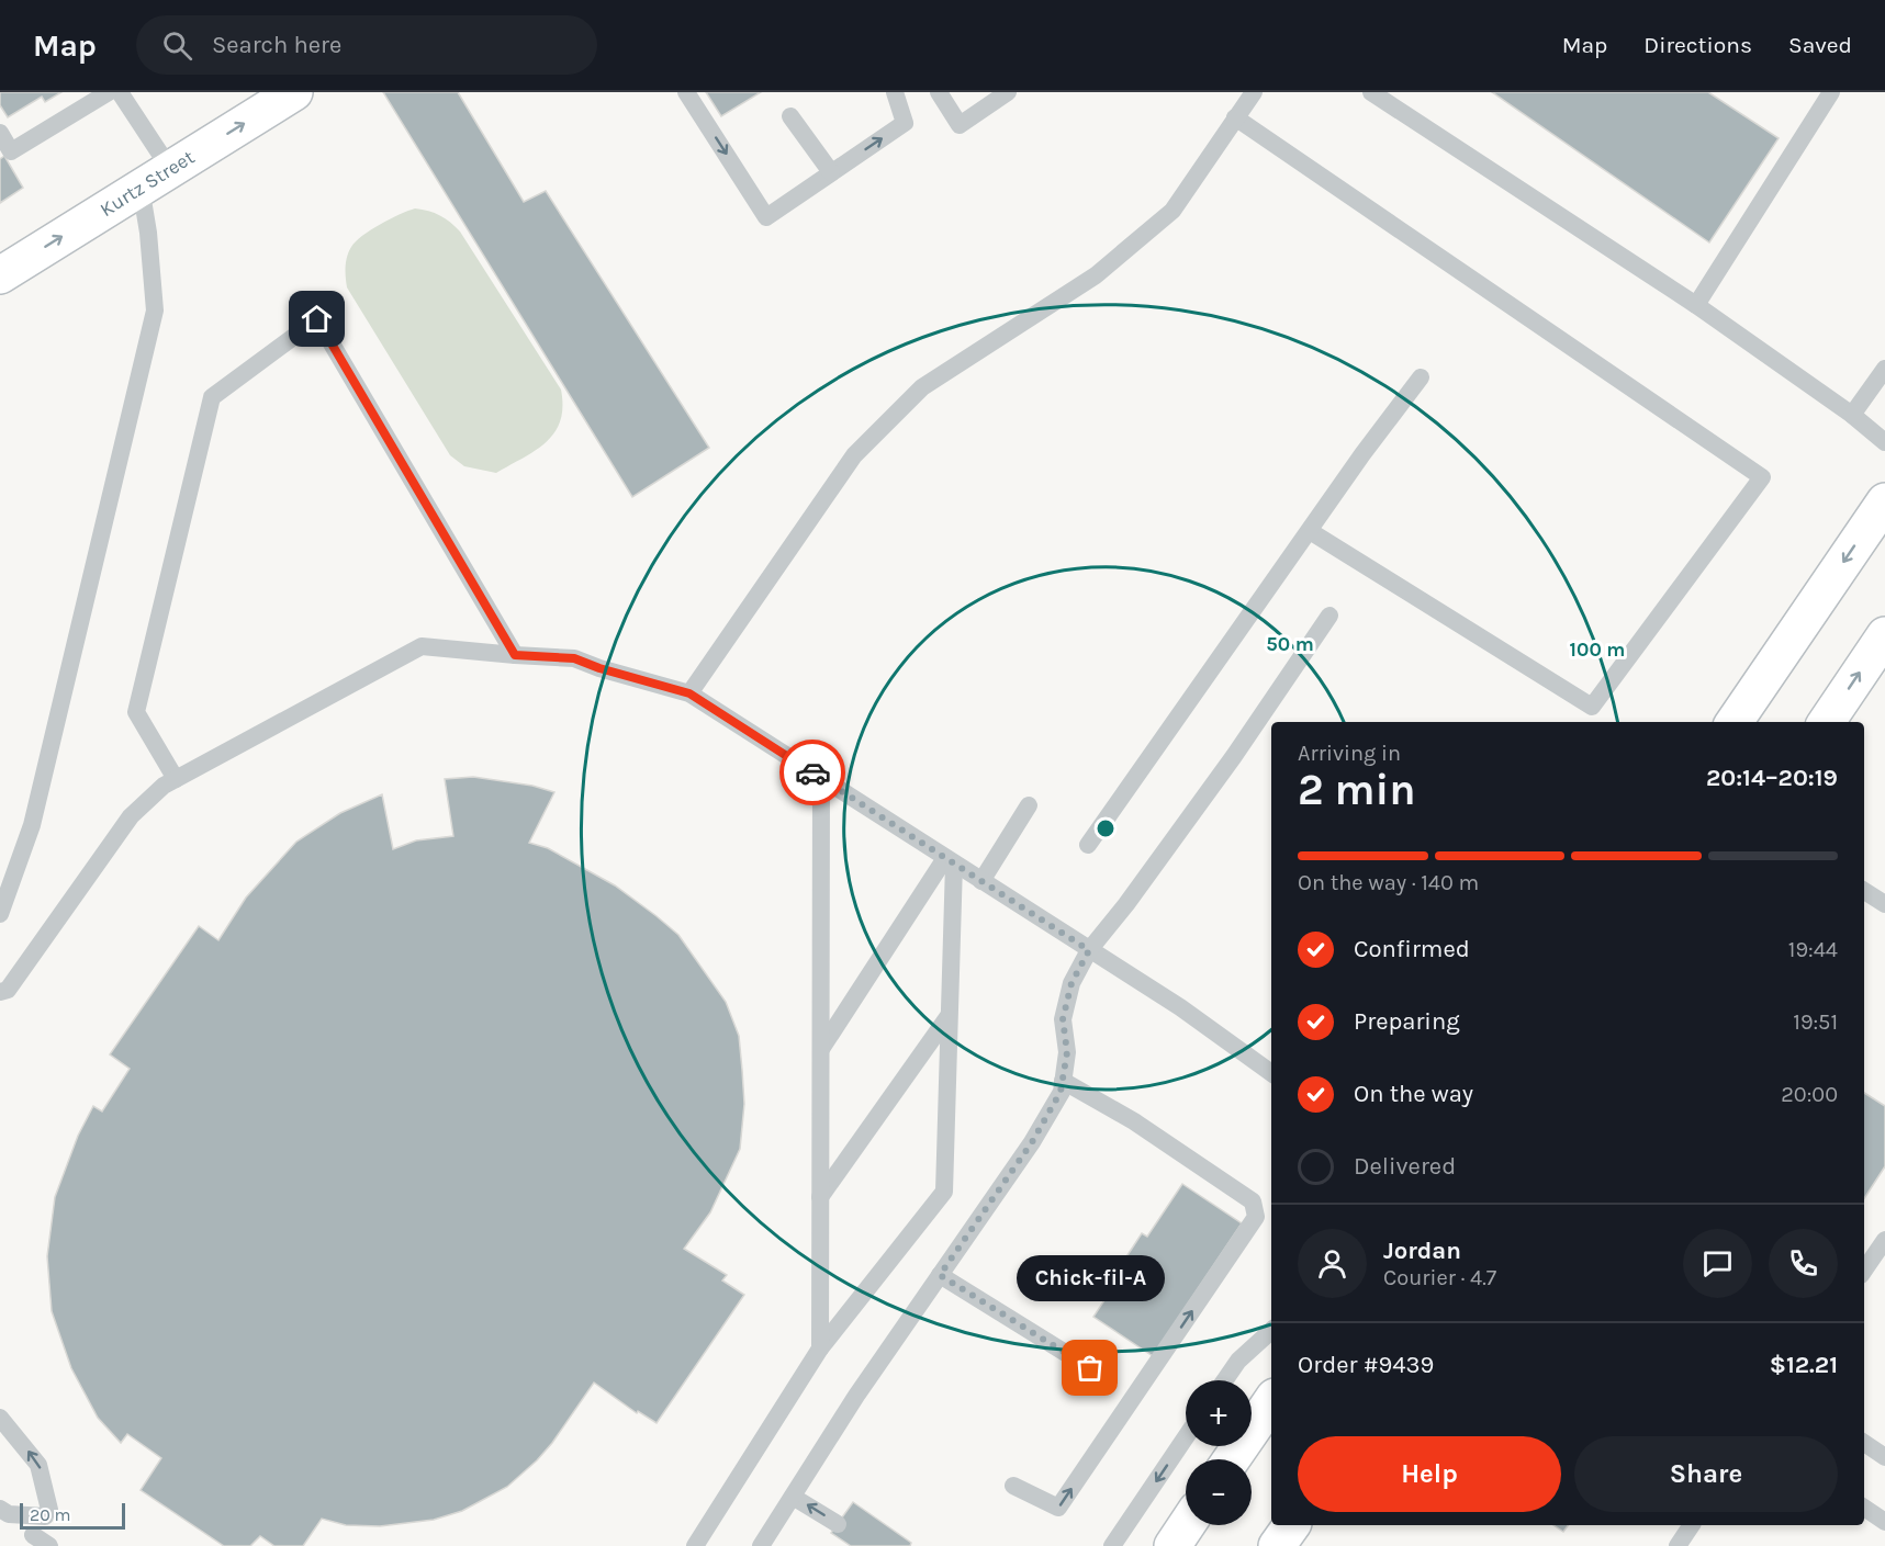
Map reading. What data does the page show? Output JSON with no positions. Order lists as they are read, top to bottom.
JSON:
{
  "streets": {
    "main road": ["Kurtz Street"]
  },
  "one_way": ["Kurtz Street"],
  "places": ["Chick-fil-A"],
  "scale_bar": "20 m",
  "page": {
    "header": "Map",
    "search": "Search here",
    "nav": ["Map", "Directions", "Saved"],
    "heading": ["2 min", "Arriving in", "20:14–20:19"],
    "panel": [
      "Jordan",
      "Courier · 4.7",
      "Order #9439",
      "$12.21"
    ],
    "bar": "On the way · 140 m",
    "list": [
      ["Confirmed", "19:44"],
      ["Preparing", "19:51"],
      ["On the way", "20:00"],
      "Delivered"
    ],
    "bubble": "Chick-fil-A",
    "map_buttons": ["+", "−"],
    "buttons": ["Help", "Share"],
    "scale": "20 m"
  },
  "rings": ["50 m", "100 m"]
}
